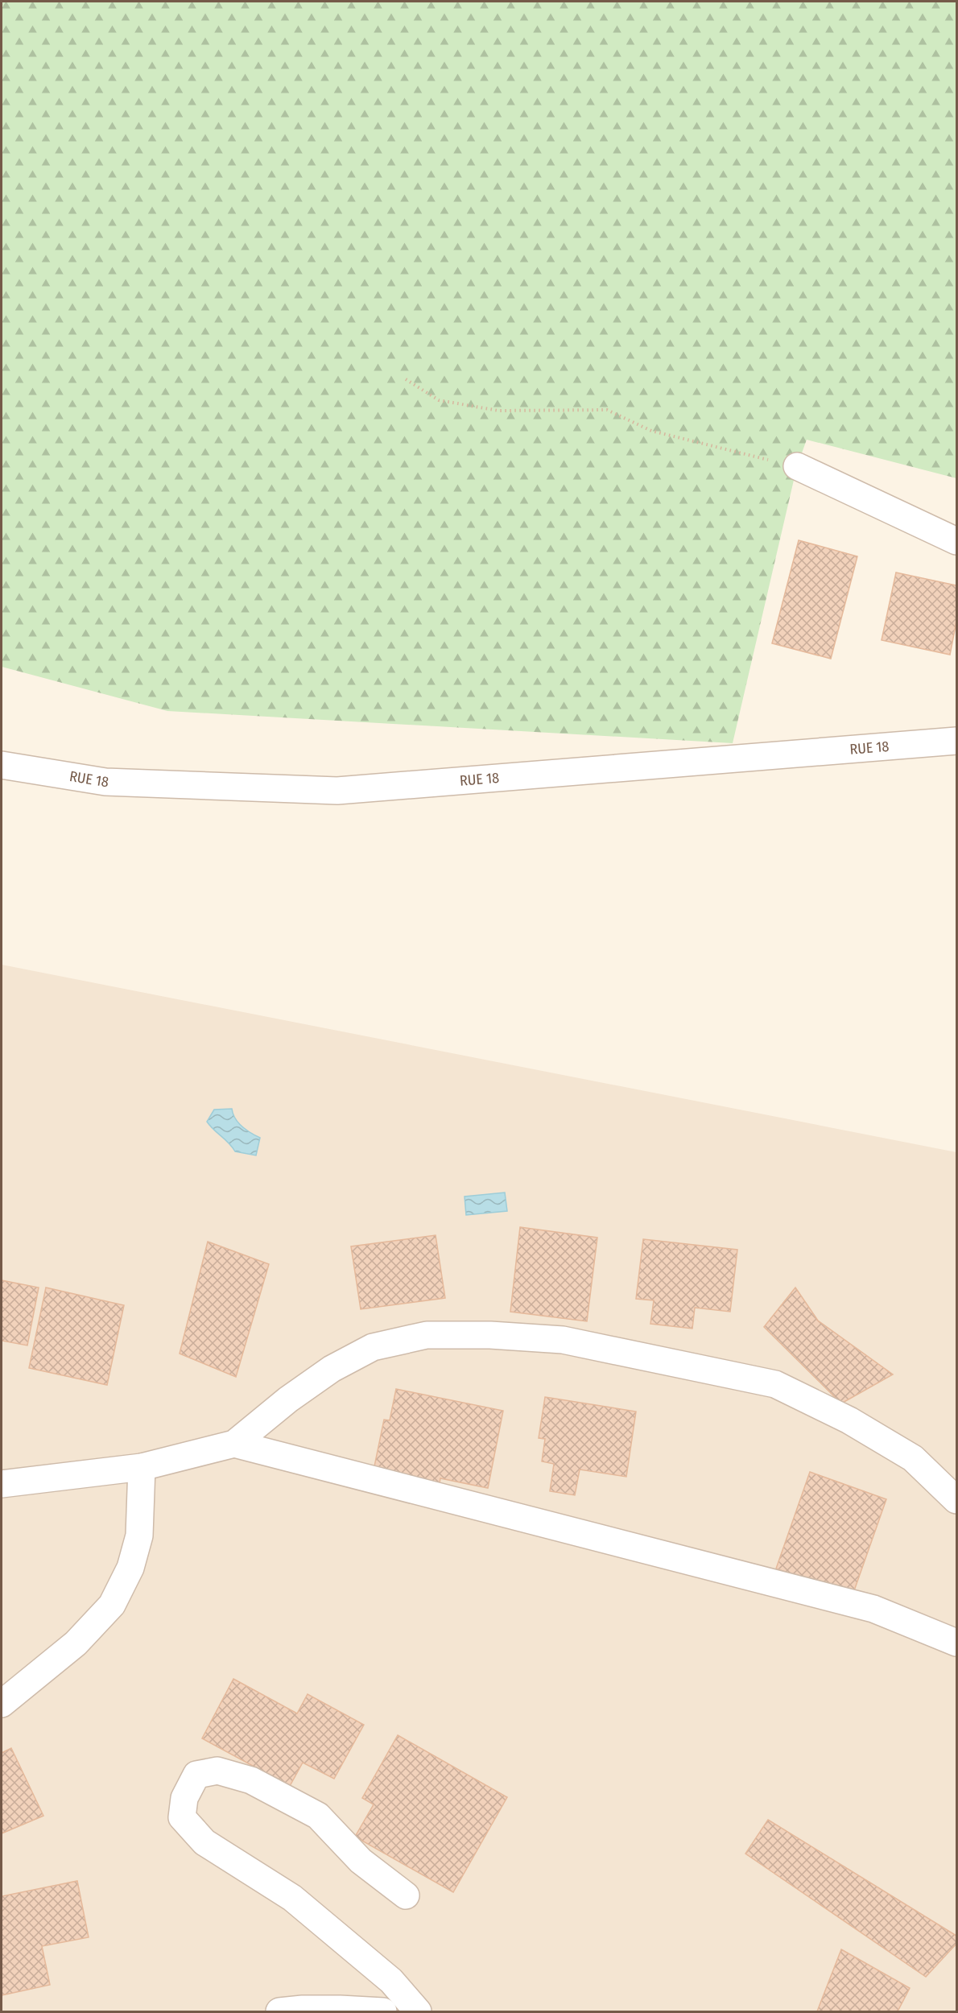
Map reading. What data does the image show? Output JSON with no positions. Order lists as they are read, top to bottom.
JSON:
{
  "streets": {
    "street": ["RUE 18"]
  }
}
